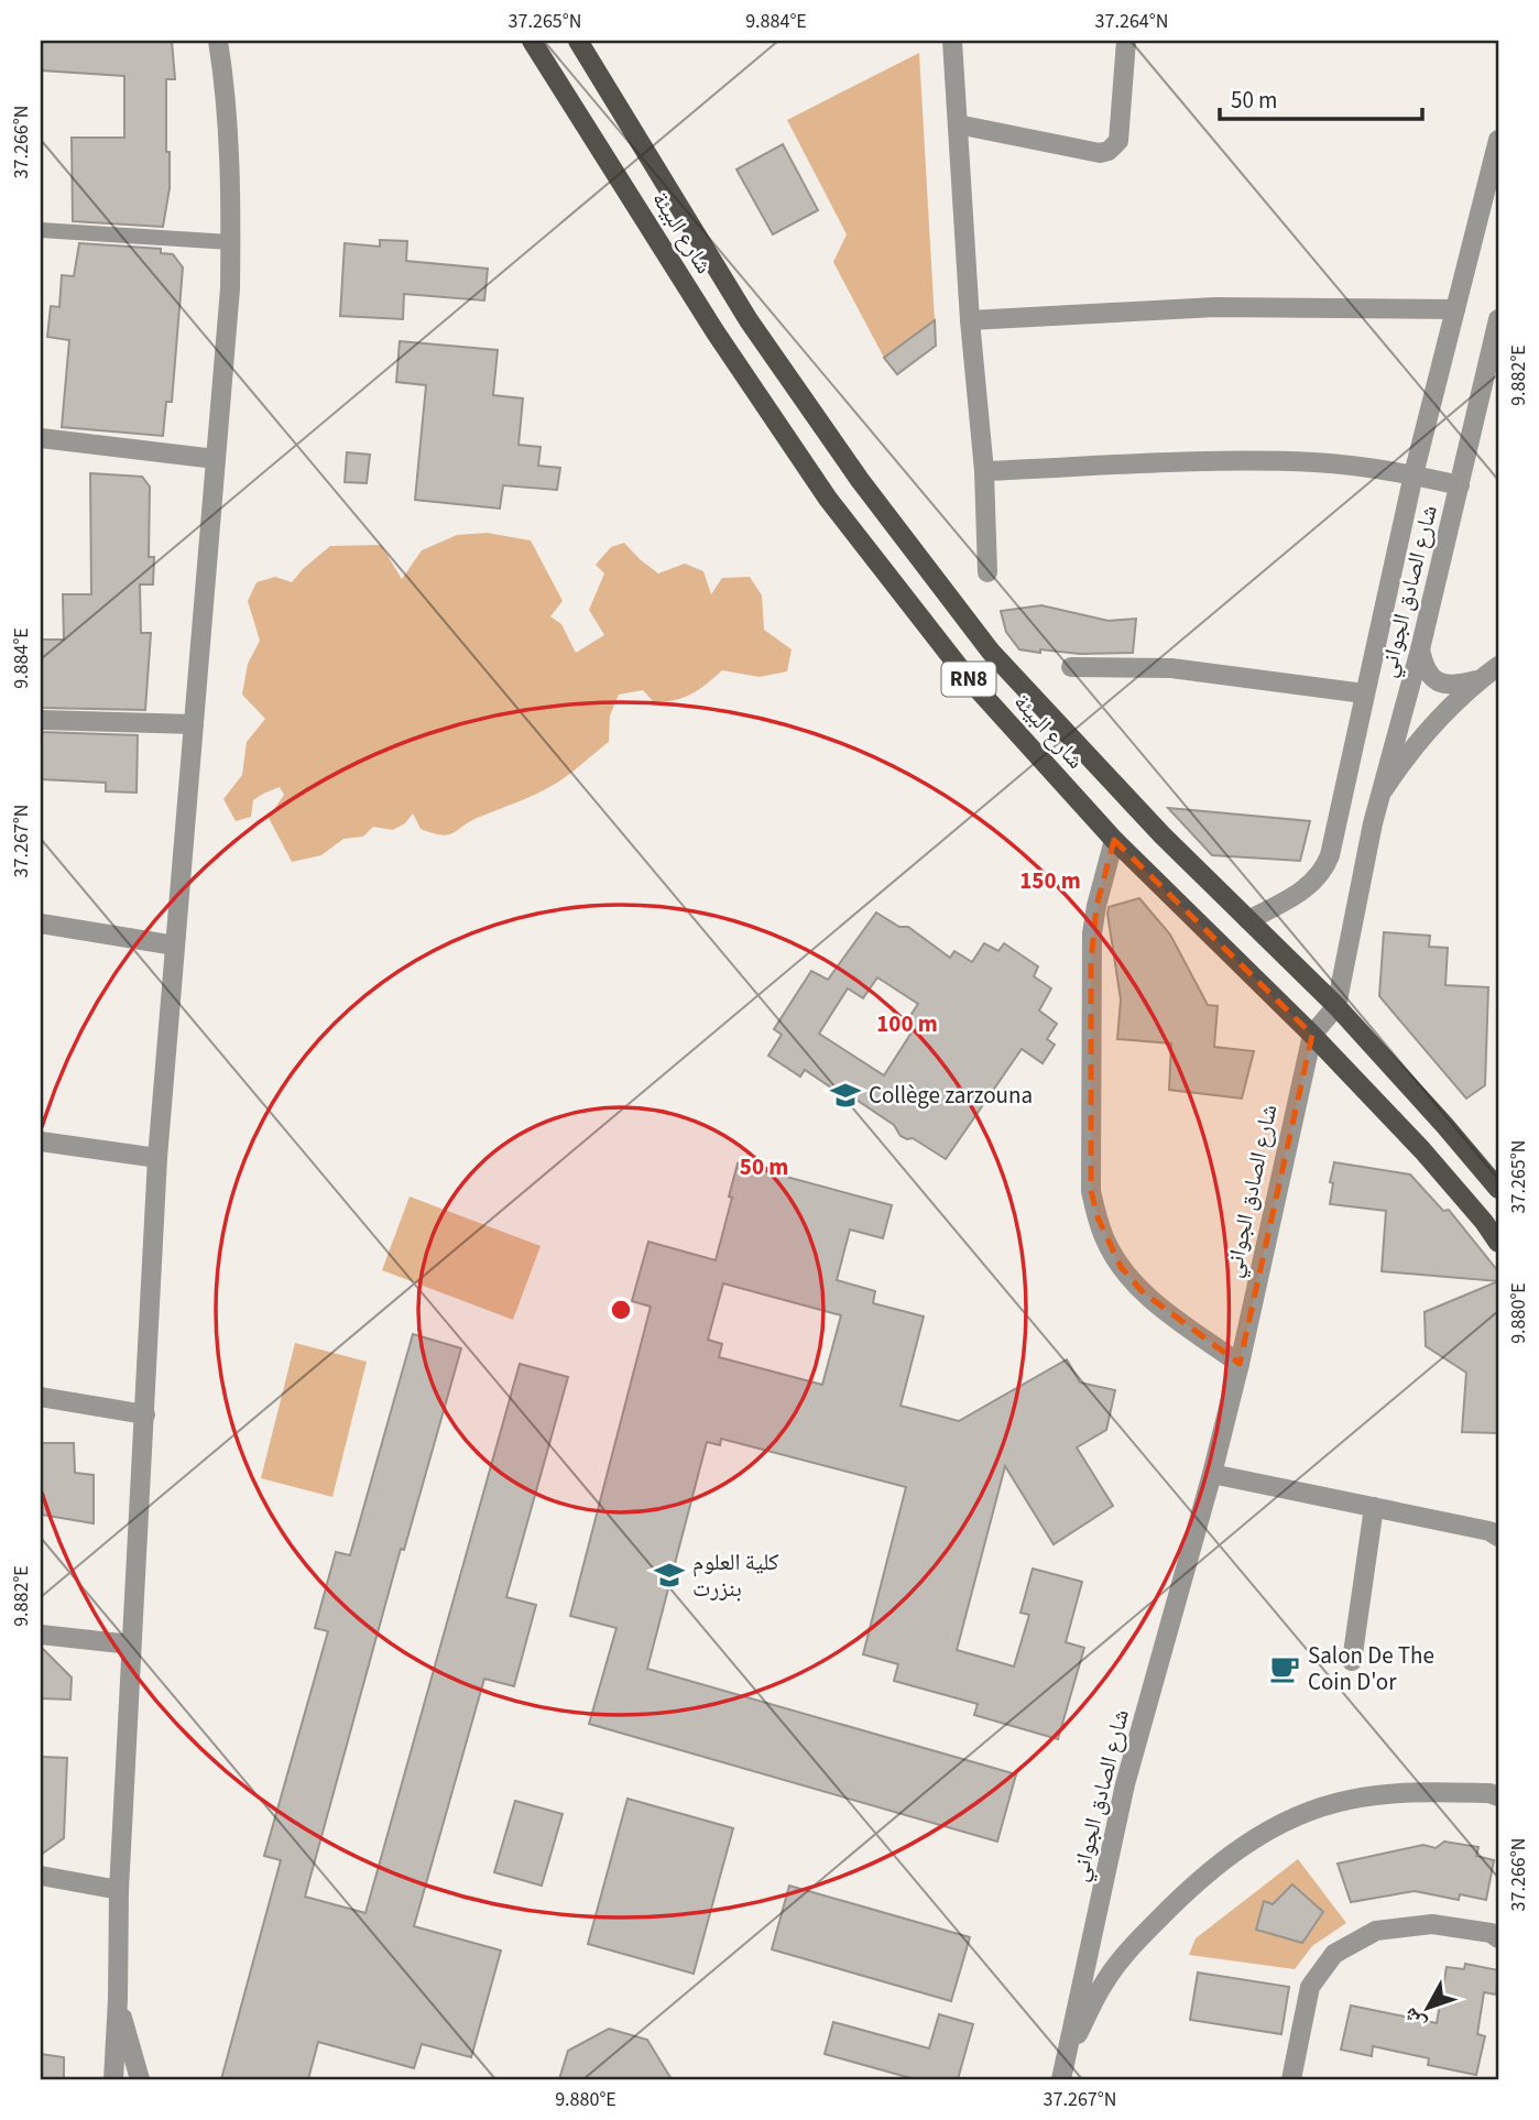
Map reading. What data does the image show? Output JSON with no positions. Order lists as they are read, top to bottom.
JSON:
{
  "streets": {
    "main road": ["شارع البيئة", "RN8"],
    "street": ["شارع الصادق الجواني"]
  },
  "crossings": [
    ["شارع البيئة", "شارع الصادق الجواني"]
  ],
  "places": {
    "school or university": ["Collège zarzouna", "كلية العلوم بنزرت"],
    "cafe": ["Salon De The Coin D'or"]
  },
  "scale_bar": "50 m",
  "north": "bottom left",
  "coordinates": [
    "37.265°N",
    "9.884°E",
    "37.264°N",
    "37.266°N",
    "9.882°E",
    "37.267°N",
    "9.880°E"
  ],
  "rings": ["150 m", "100 m", "50 m"]
}
